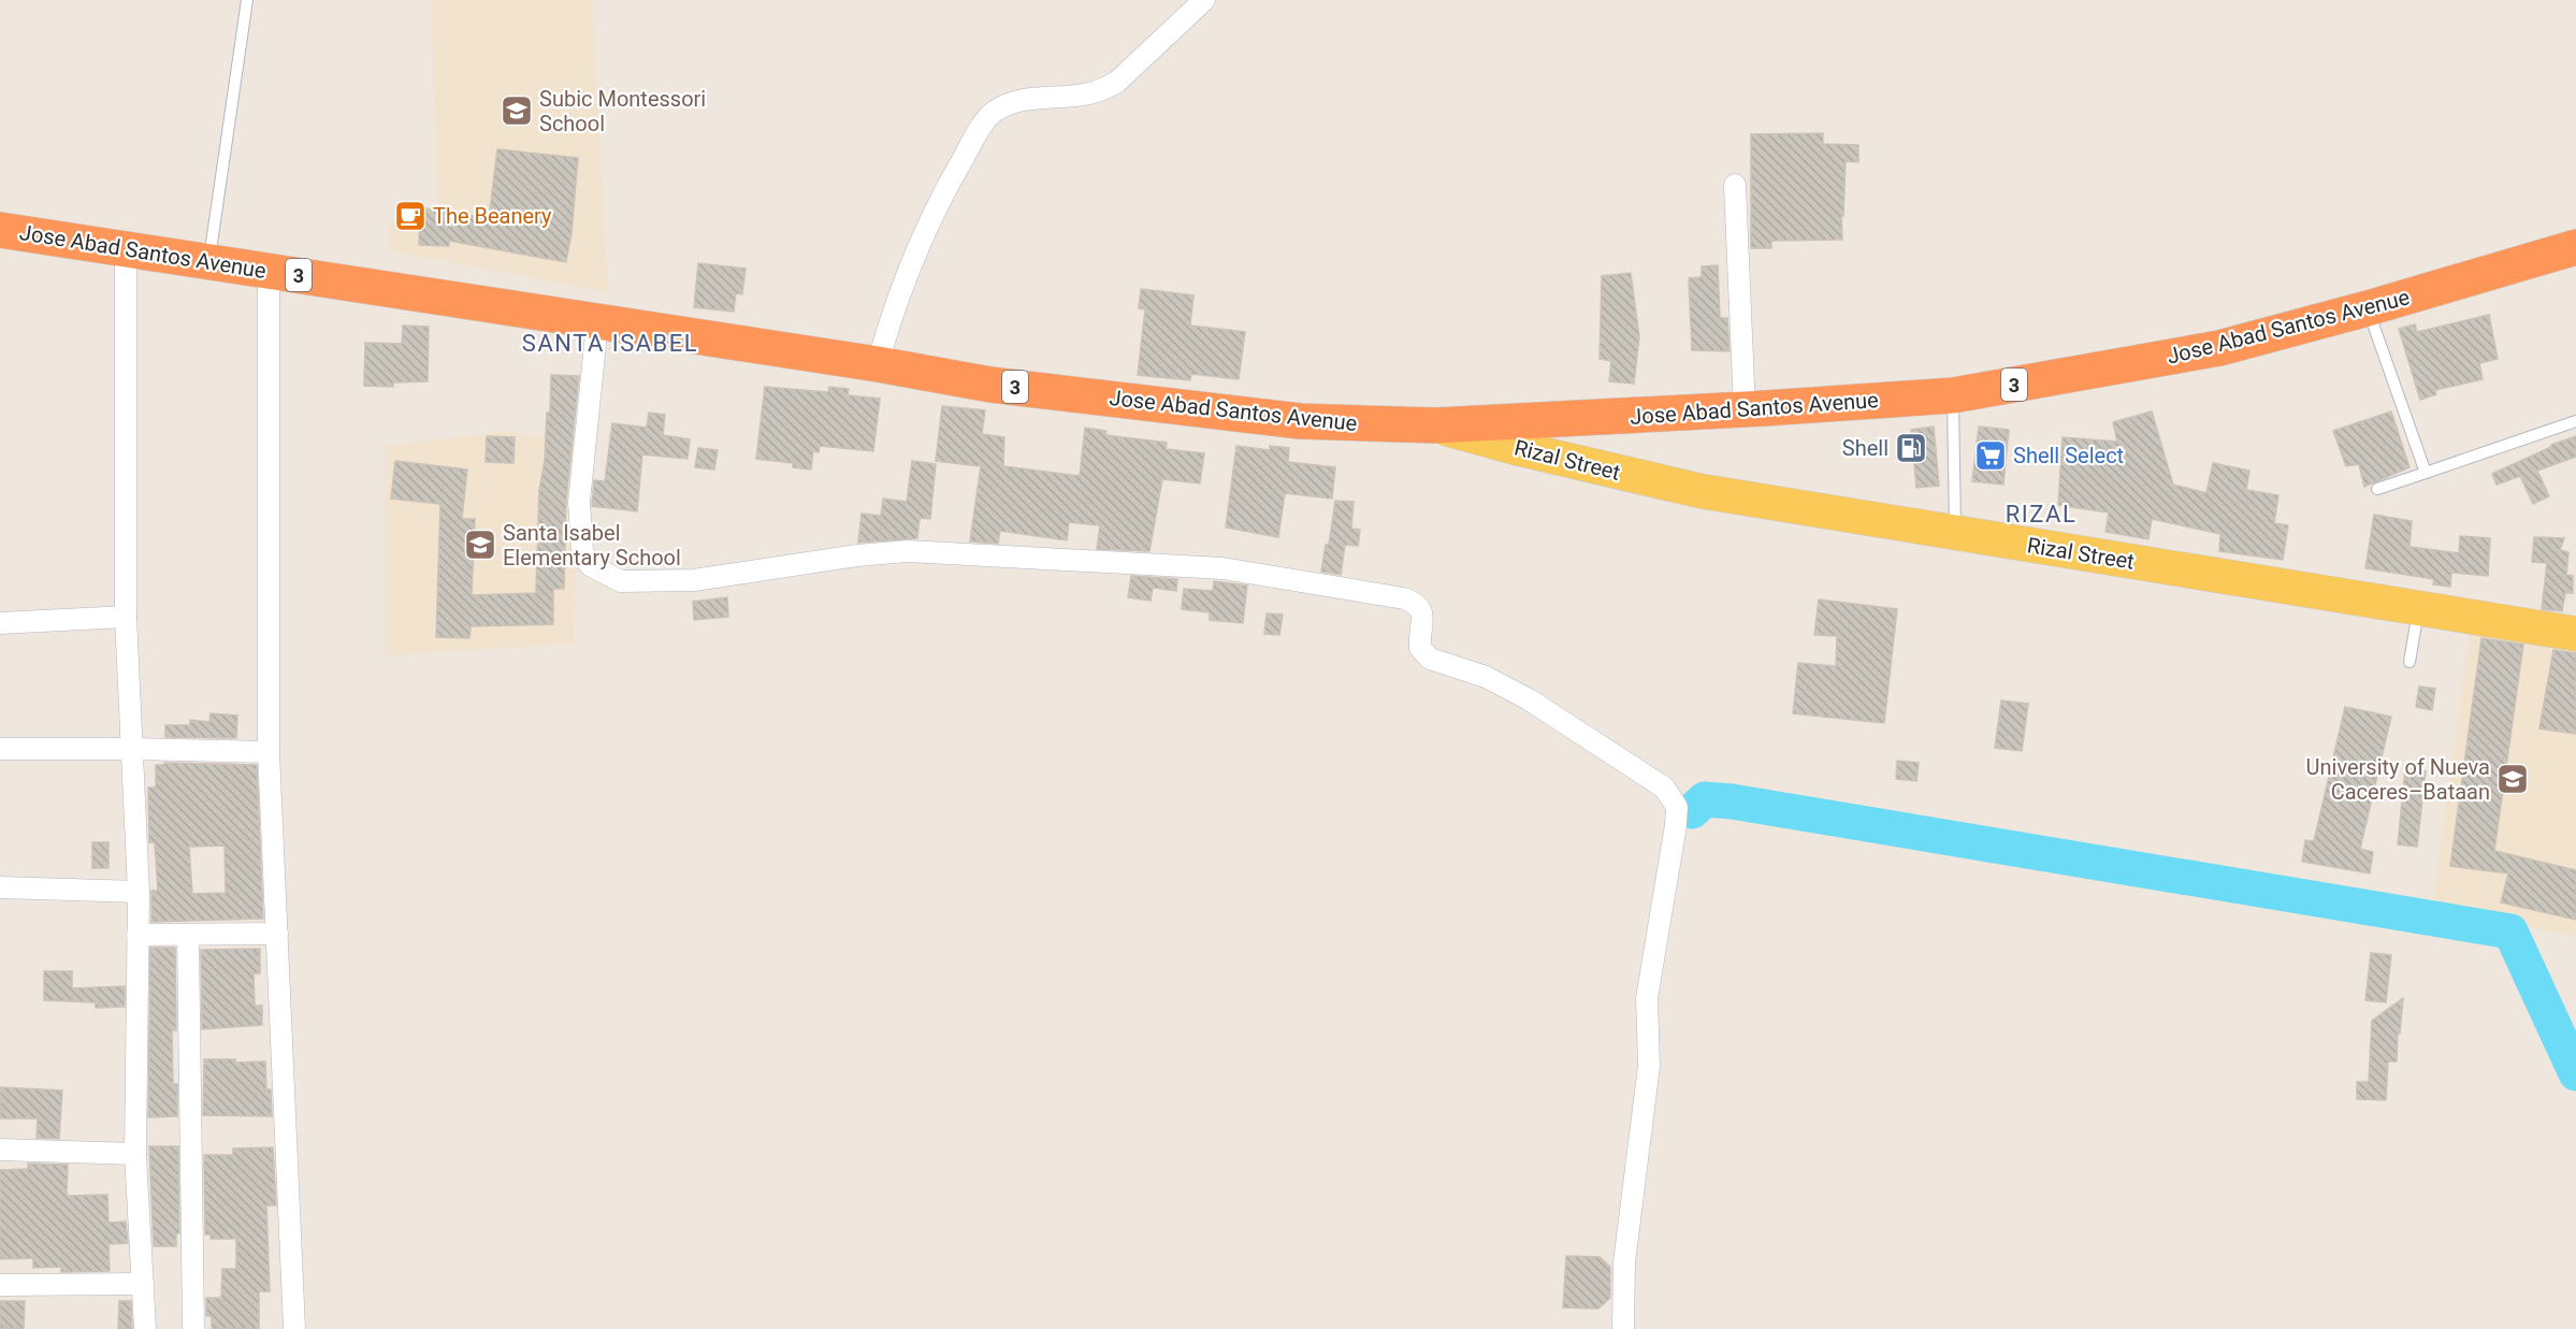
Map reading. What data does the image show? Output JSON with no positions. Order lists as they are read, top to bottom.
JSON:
{
  "streets": {
    "highway": ["Jose Abad Santos Avenue", "3"],
    "main road": ["Rizal Street"]
  },
  "crossings": [
    ["Jose Abad Santos Avenue", "Rizal Street"]
  ],
  "districts": ["SANTA ISABEL", "RIZAL"],
  "places": {
    "school or university": ["Subic Montessori School", "Santa Isabel Elementary School", "University of Nueva Caceres–Bataan"],
    "cafe": ["The Beanery"],
    "fuel station": ["Shell"],
    "supermarket": ["Shell Select"]
  }
}
